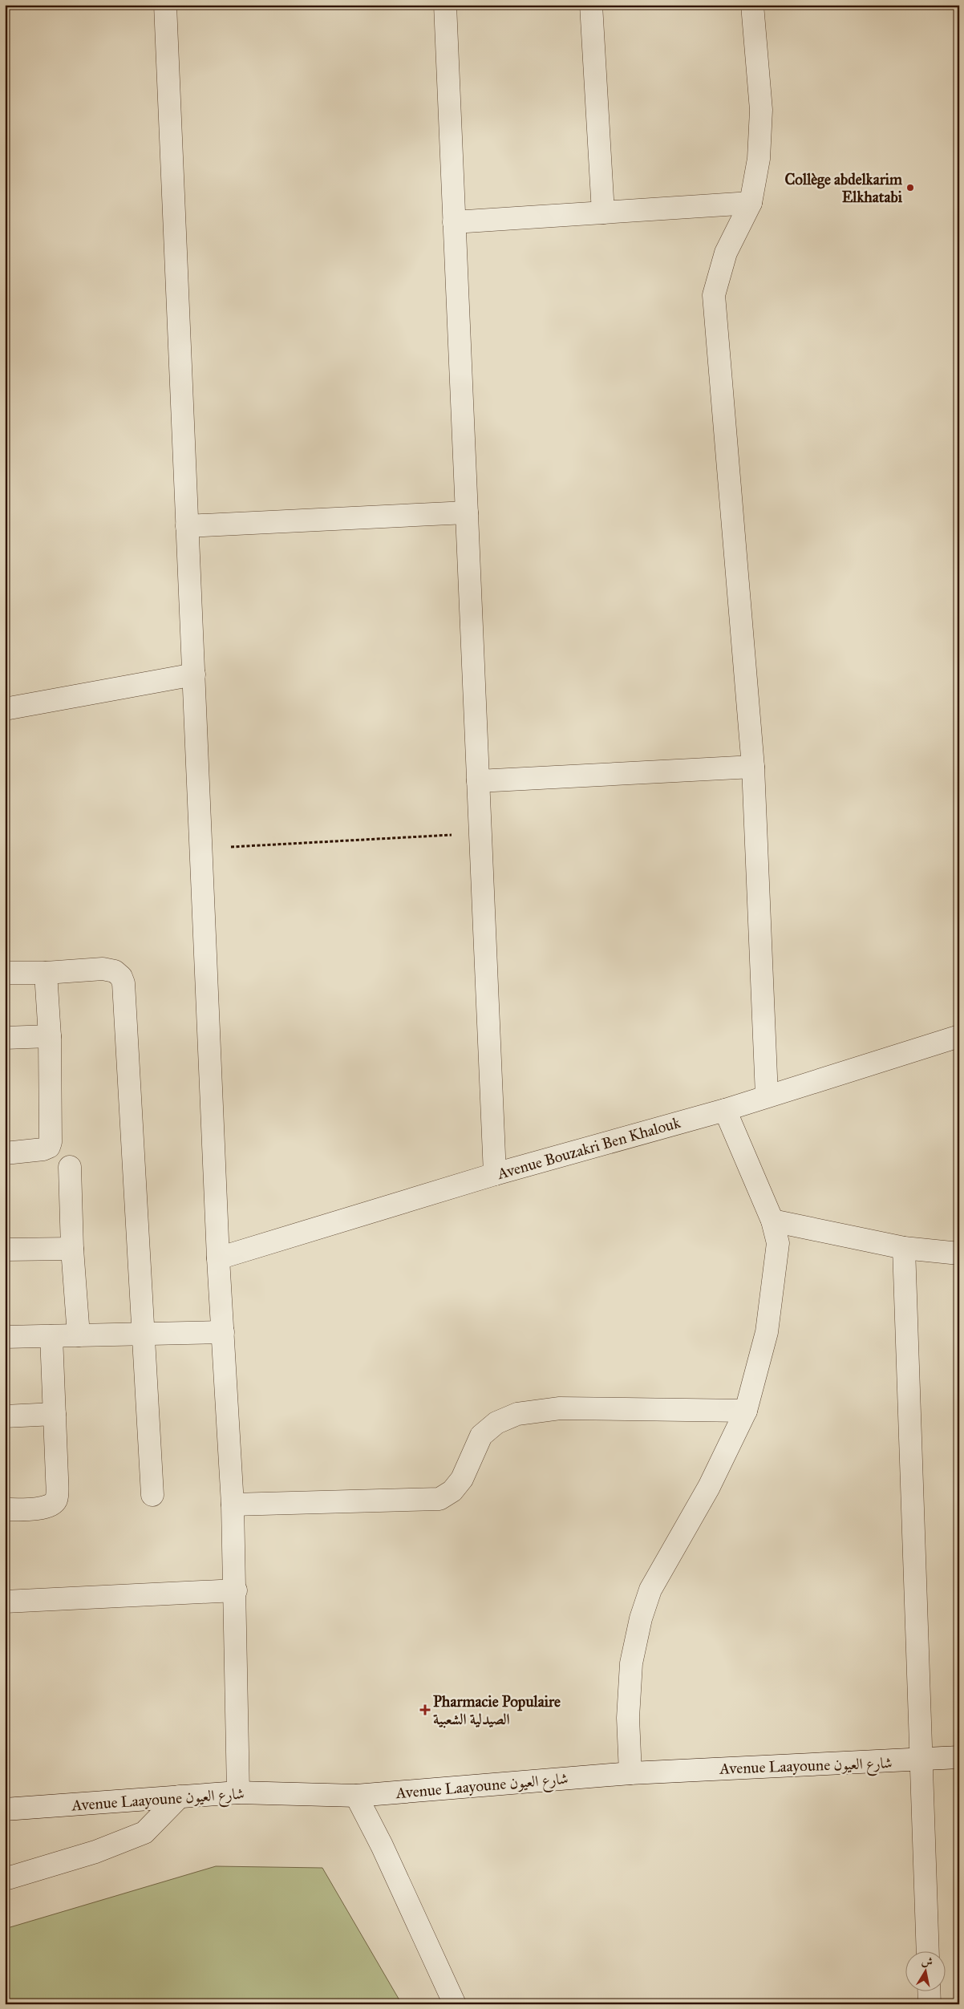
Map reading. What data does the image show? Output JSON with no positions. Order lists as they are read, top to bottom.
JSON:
{
  "streets": {
    "street": ["Avenue Bouzakri Ben Khalouk", "Avenue Laayoune شارع العيون"]
  },
  "places": {
    "other": ["Collège abdelkarim Elkhatabi"],
    "health": ["Pharmacie Populaire الصيدلية الشعبية"]
  },
  "north": "top"
}
